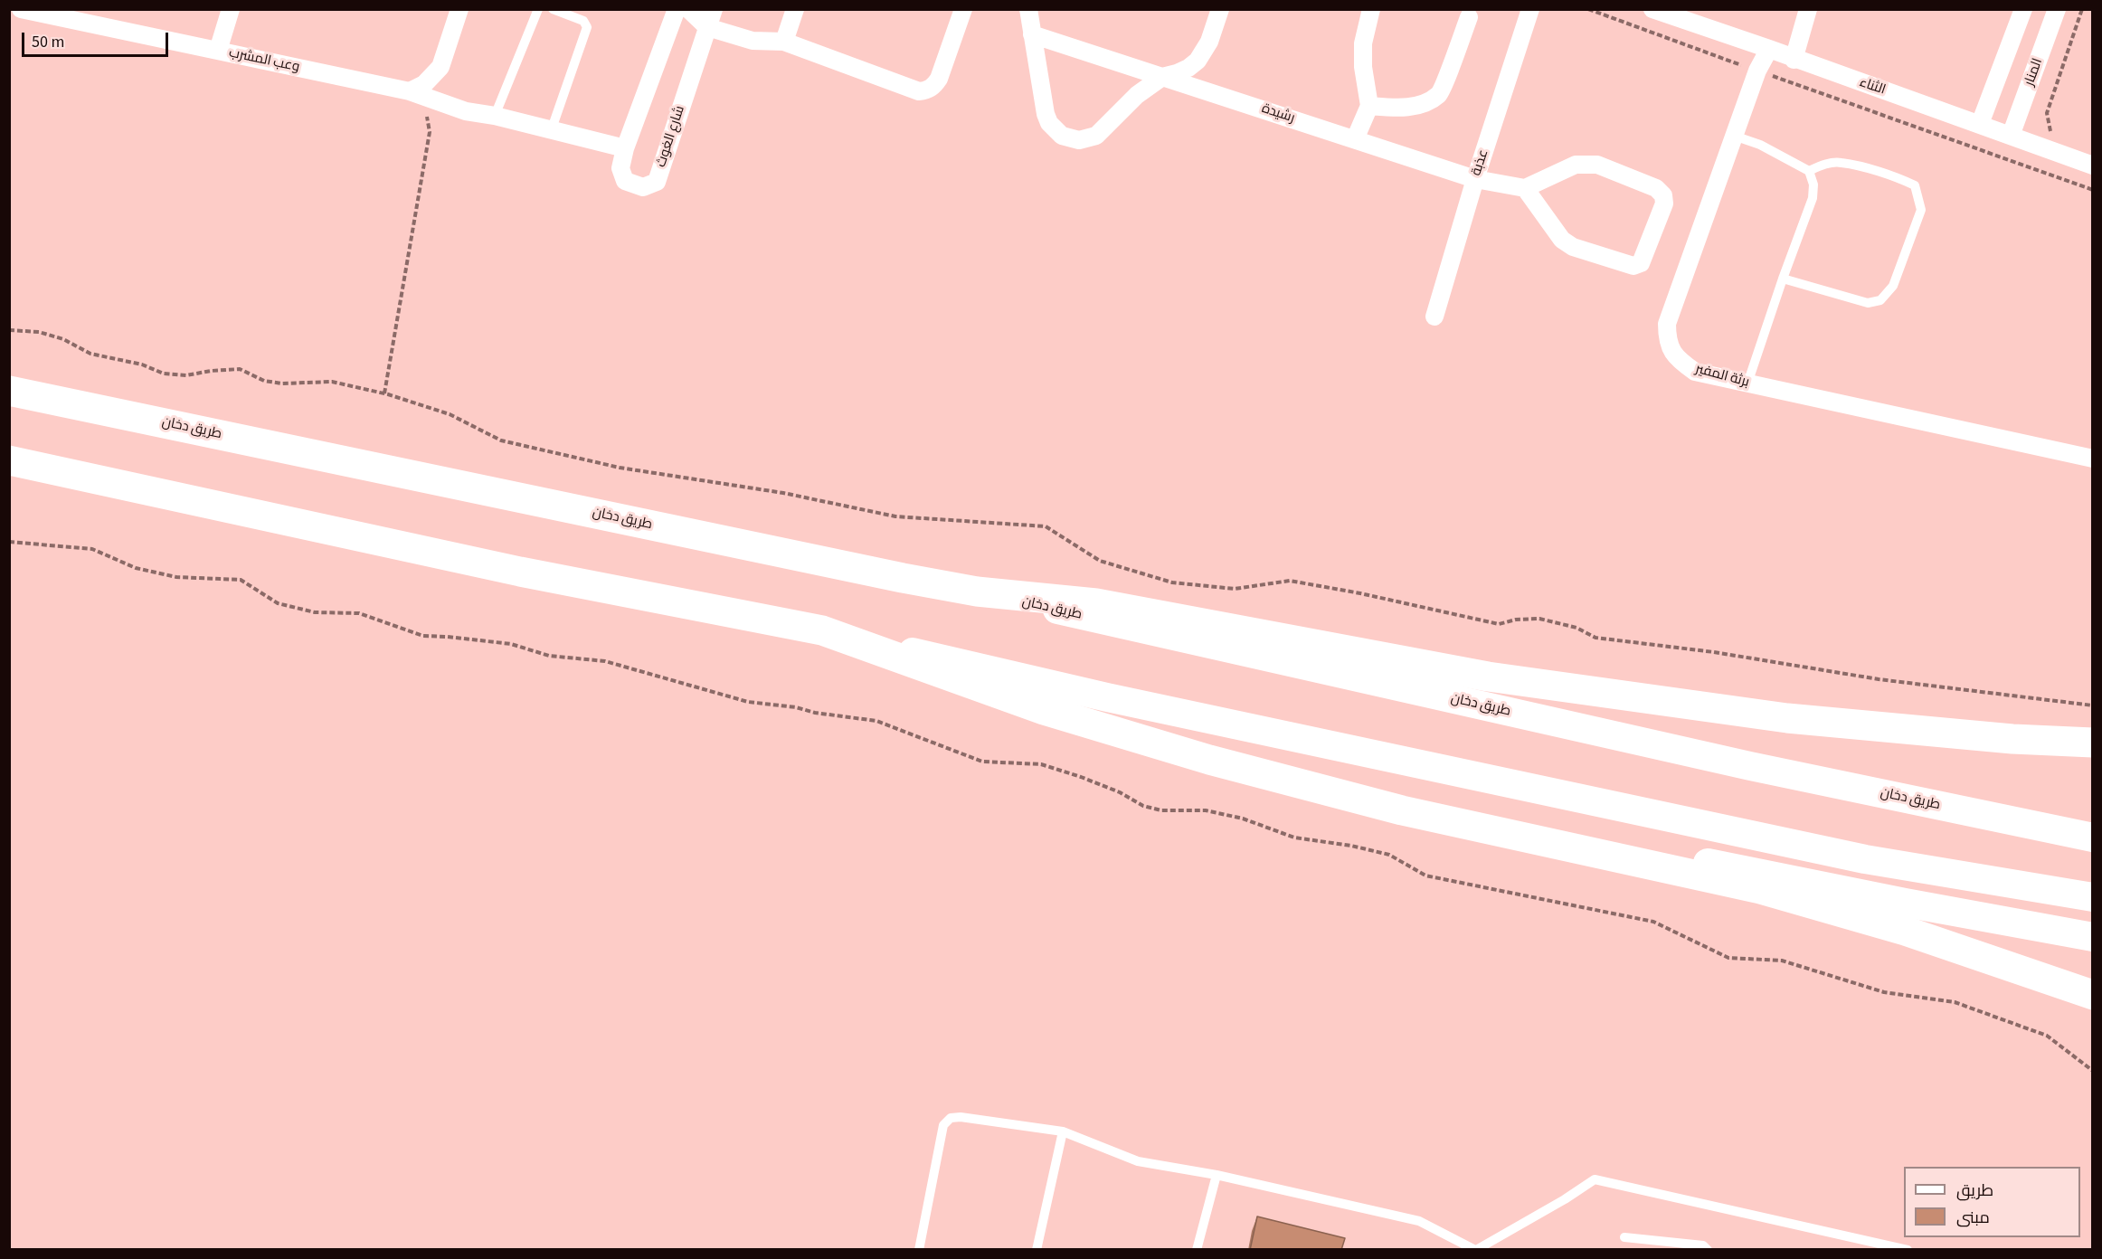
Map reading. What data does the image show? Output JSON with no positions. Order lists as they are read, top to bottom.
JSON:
{
  "streets": {
    "highway": ["طريق دخان"],
    "street": [
      "وعب المشرب",
      "المنار",
      "الثناء",
      "رشيدة",
      "شارع الغوث",
      "عذبة",
      "برثة المفير"
    ]
  },
  "crossings": [
    ["وعب المشرب", "شارع الغوث"],
    ["المنار", "الثناء"],
    ["الثناء", "برثة المفير"],
    ["رشيدة", "عذبة"]
  ],
  "legend": ["طريق", "مبنى"],
  "scale_bar": "50 m"
}
